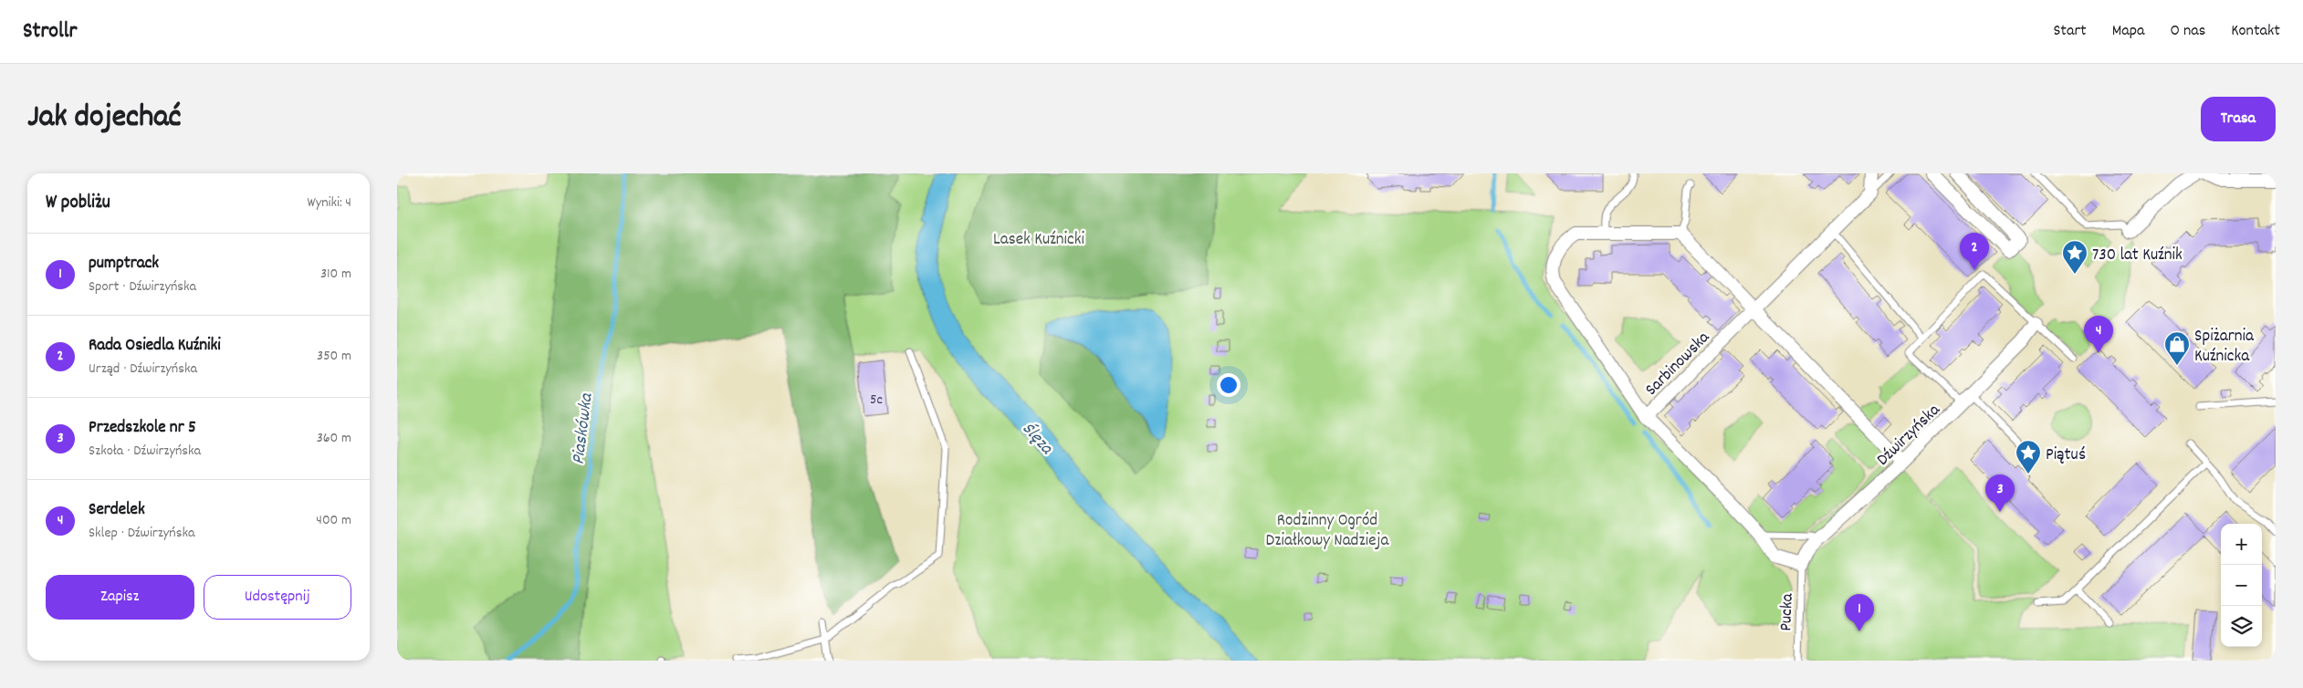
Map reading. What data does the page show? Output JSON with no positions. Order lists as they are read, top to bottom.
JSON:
{
  "streets": {
    "street": ["Sarbinowska", "Dźwirzyńska"],
    "lane": ["Pucka"]
  },
  "crossings": [
    ["Sarbinowska", "Dźwirzyńska"],
    ["Sarbinowska", "Pucka"],
    ["Dźwirzyńska", "Pucka"]
  ],
  "water": ["Piaskówka", "Ślęza"],
  "parks": ["Lasek Kuźnicki", "Rodzinny Ogród Działkowy Nadzieja"],
  "places": {
    "place": ["730 lat Kuźnik", "Piątuś"],
    "shop": ["Spiżarnia Kuźnicka"]
  },
  "house_numbers": ["5c"],
  "page": {
    "header": "Strollr",
    "nav": [
      "Start",
      "Mapa",
      "O nas",
      "Kontakt"
    ],
    "title": "Jak dojechać",
    "buttons": [
      "Trasa",
      ["Zapisz", "Udostępnij"]
    ],
    "heading": ["W pobliżu", "Wyniki: 4"],
    "list": [
      {
        "mark": "1",
        "name": "pumptrack",
        "note": "Sport · Dźwirzyńska",
        "value": "310 m"
      },
      {
        "mark": "2",
        "name": "Rada Osiedla Kuźniki",
        "note": "Urząd · Dźwirzyńska",
        "value": "350 m"
      },
      {
        "mark": "3",
        "name": "Przedszkole nr 5",
        "note": "Szkoła · Dźwirzyńska",
        "value": "360 m"
      },
      {
        "mark": "4",
        "name": "Serdelek",
        "note": "Sklep · Dźwirzyńska",
        "value": "400 m"
      }
    ],
    "pins": [
      "2",
      "4",
      "3",
      "1"
    ],
    "map_buttons": ["+", "−"]
  }
}
